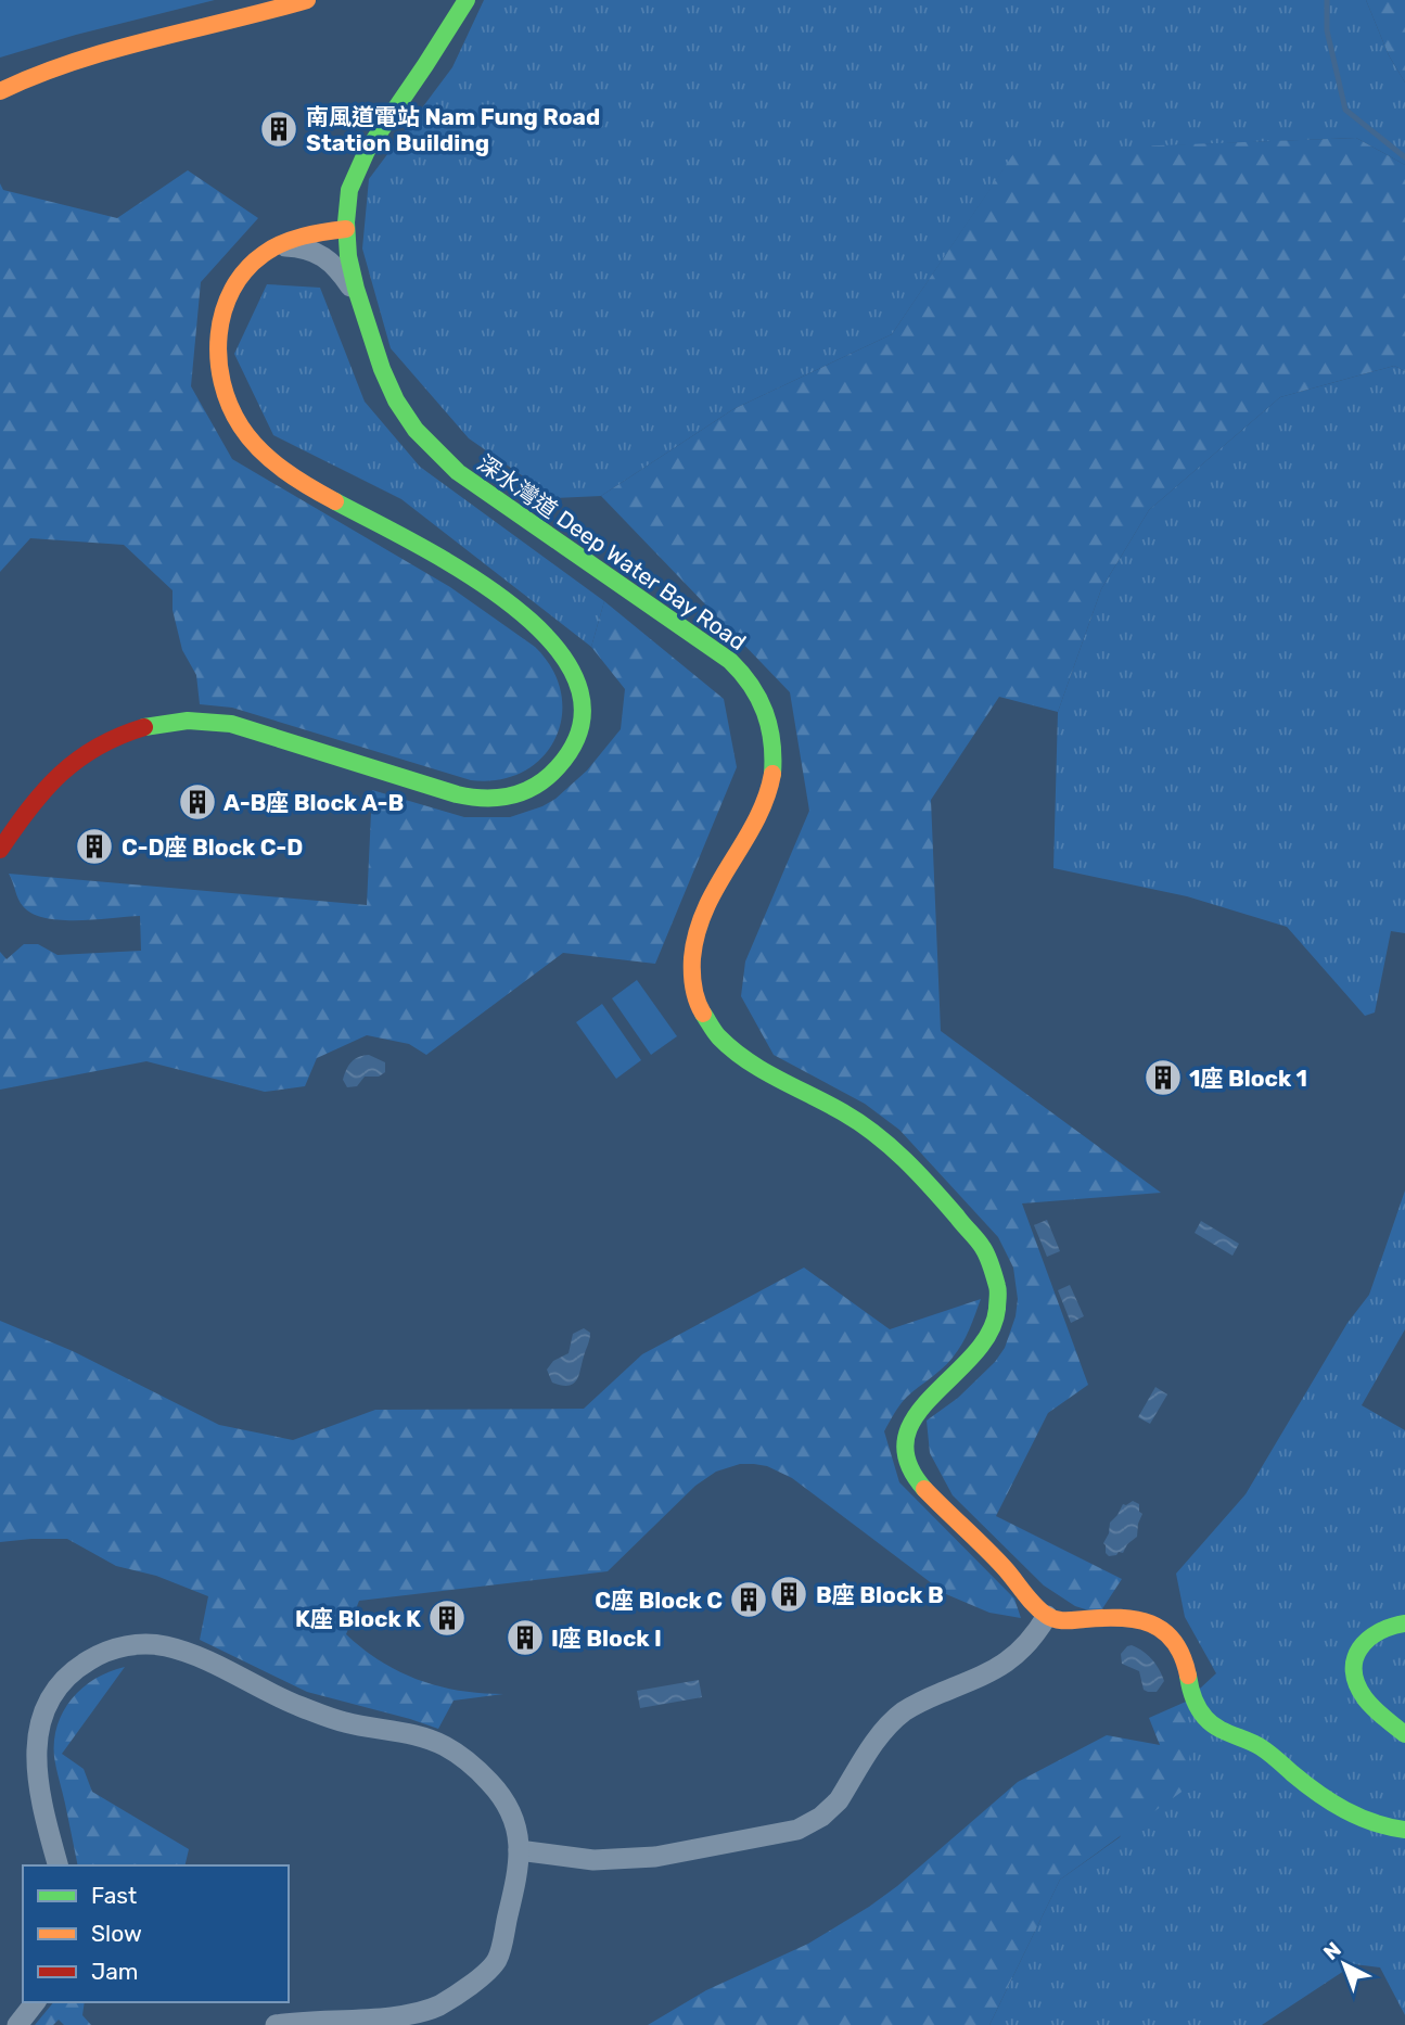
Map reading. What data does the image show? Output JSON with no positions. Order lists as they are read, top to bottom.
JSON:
{
  "streets": {
    "street": ["深水灣道 Deep Water Bay Road"]
  },
  "places": {
    "building": [
      "南風道電站 Nam Fung Road Station Building",
      "A-B座 Block A-B",
      "C-D座 Block C-D",
      "1座 Block 1",
      "B座 Block B",
      "C座 Block C",
      "K座 Block K",
      "I座 Block I"
    ]
  },
  "legend": ["Fast", "Slow", "Jam"],
  "north": "top left"
}
